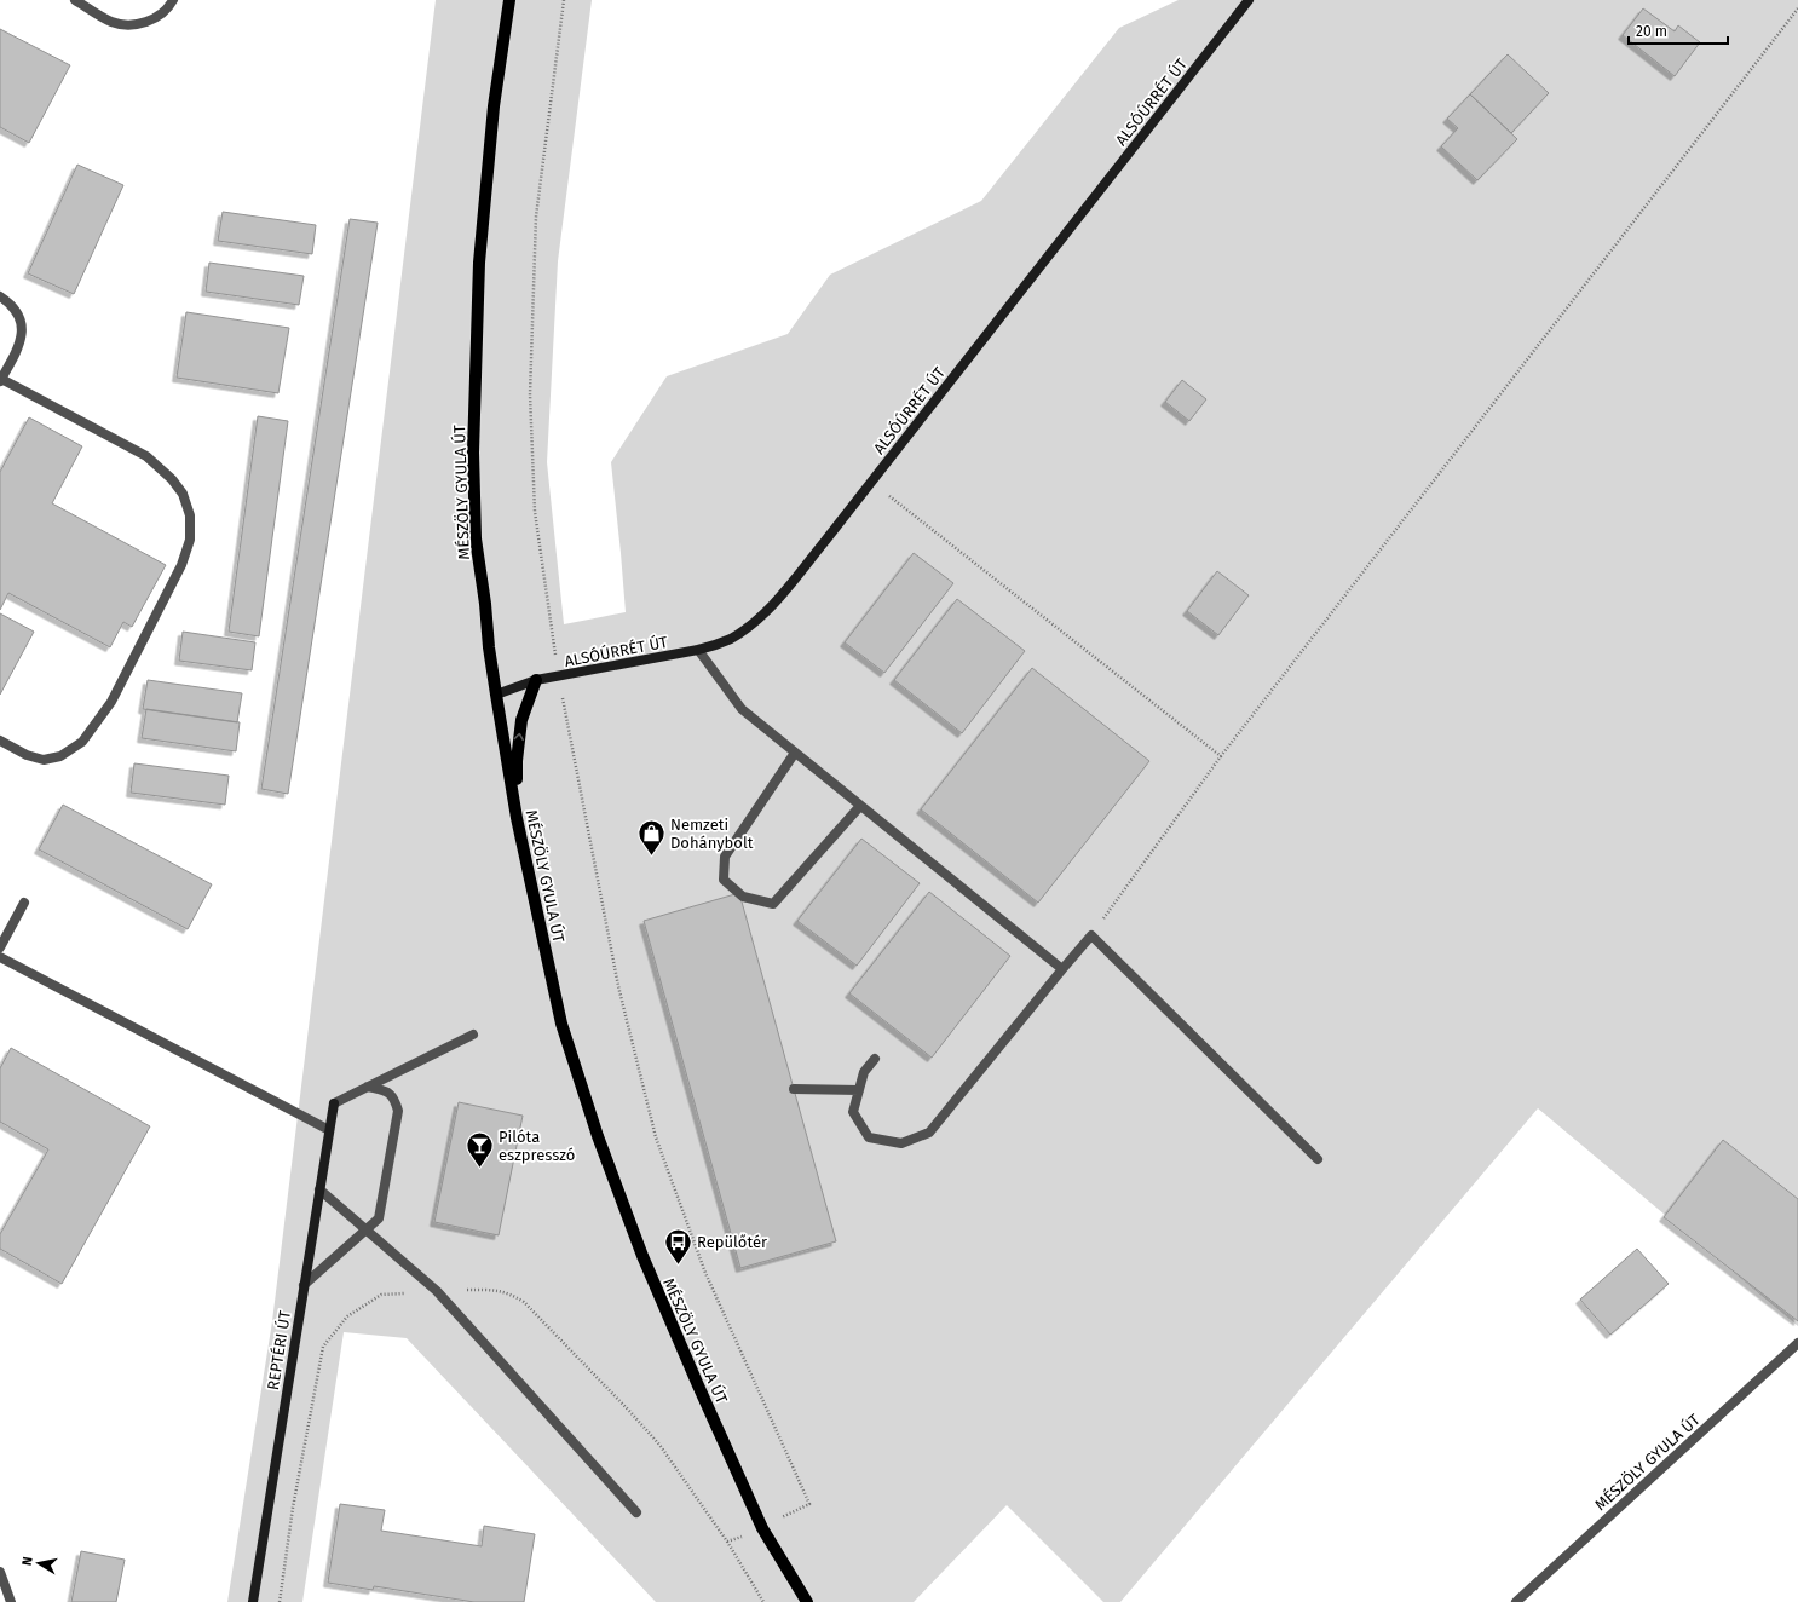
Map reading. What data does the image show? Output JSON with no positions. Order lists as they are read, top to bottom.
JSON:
{
  "streets": {
    "main road": ["MÉSZÖLY GYULA ÚT"],
    "street": ["ALSÓÚRRÉT ÚT", "REPTÉRI ÚT"]
  },
  "crossings": [
    ["ALSÓÚRRÉT ÚT", "MÉSZÖLY GYULA ÚT"]
  ],
  "places": {
    "shop": ["Nemzeti Dohánybolt"],
    "bar": ["Pilóta eszpresszó"],
    "bus stop": ["Repülőtér"]
  },
  "scale_bar": "20 m",
  "north": "left"
}
